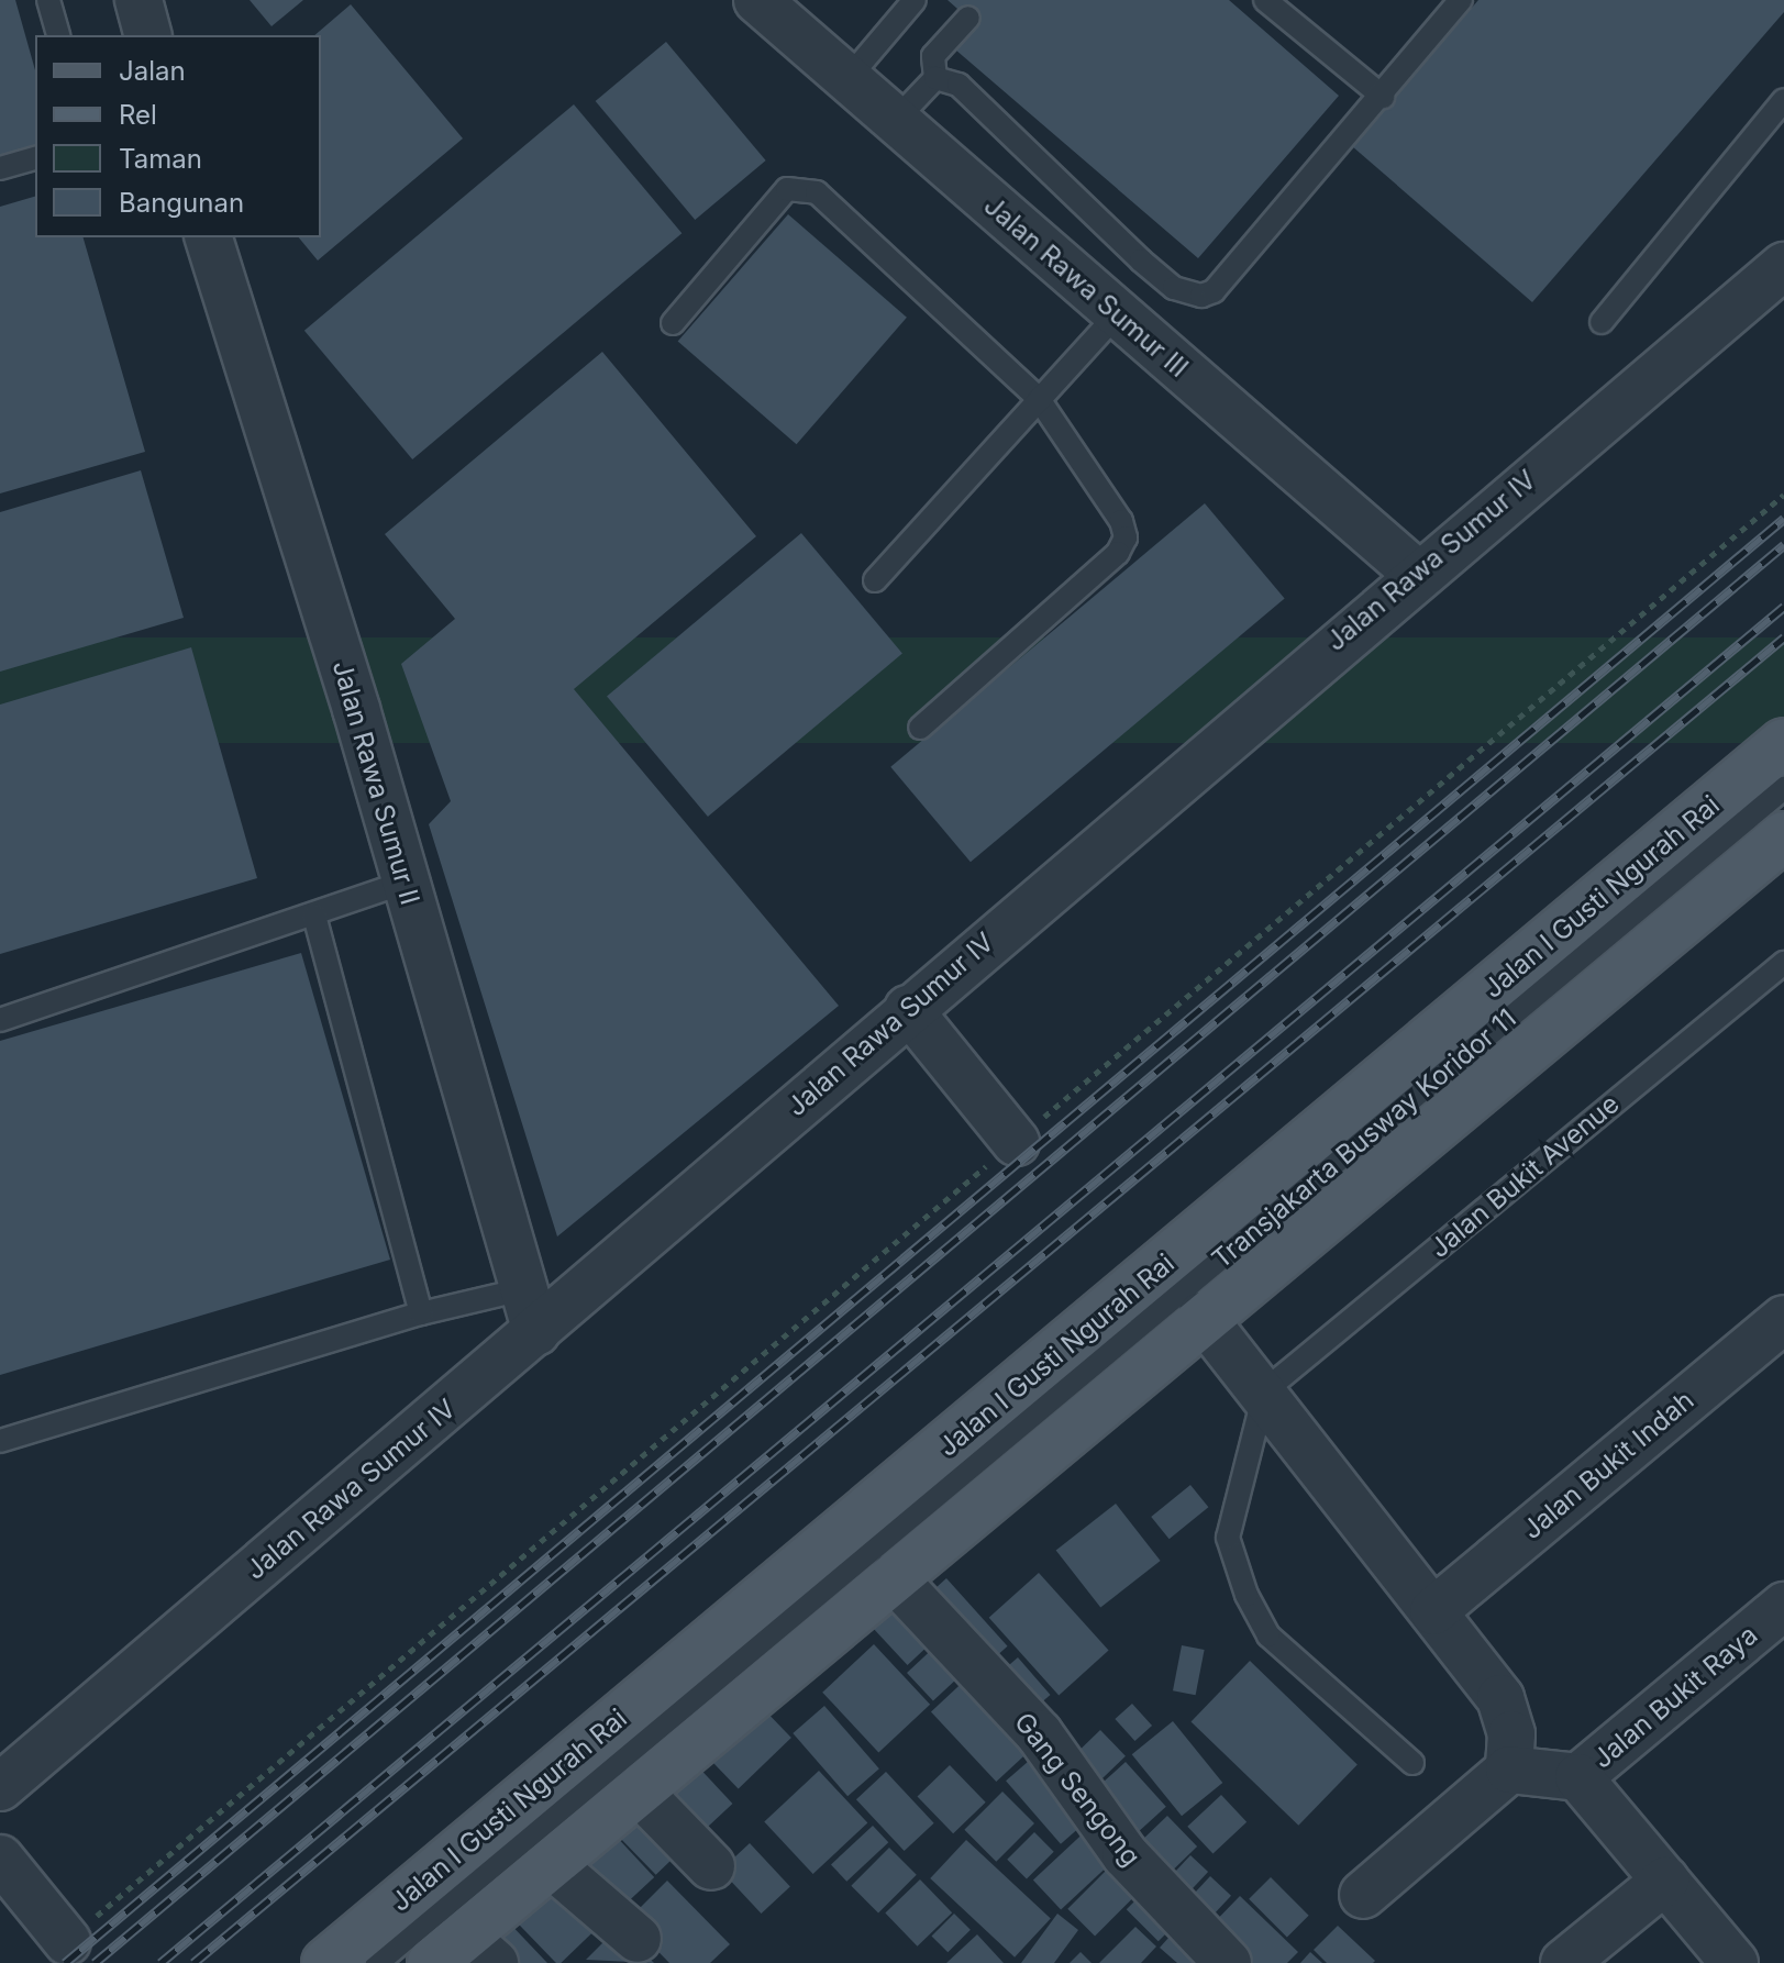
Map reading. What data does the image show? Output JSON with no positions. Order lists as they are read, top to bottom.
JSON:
{
  "streets": {
    "main road": ["Jalan I Gusti Ngurah Rai"],
    "street": [
      "Jalan Rawa Sumur III",
      "Jalan Rawa Sumur IV",
      "Jalan Rawa Sumur II",
      "Jalan Bukit Indah",
      "Jalan Bukit Raya",
      "Gang Sengong"
    ],
    "lane": ["Transjakarta Busway Koridor 11", "Jalan Bukit Avenue"]
  },
  "crossings": [
    ["Jalan Rawa Sumur III", "Jalan Rawa Sumur IV"],
    ["Jalan Rawa Sumur IV", "Jalan Rawa Sumur II"]
  ],
  "legend": [
    "Jalan",
    "Rel",
    "Taman",
    "Bangunan"
  ]
}
